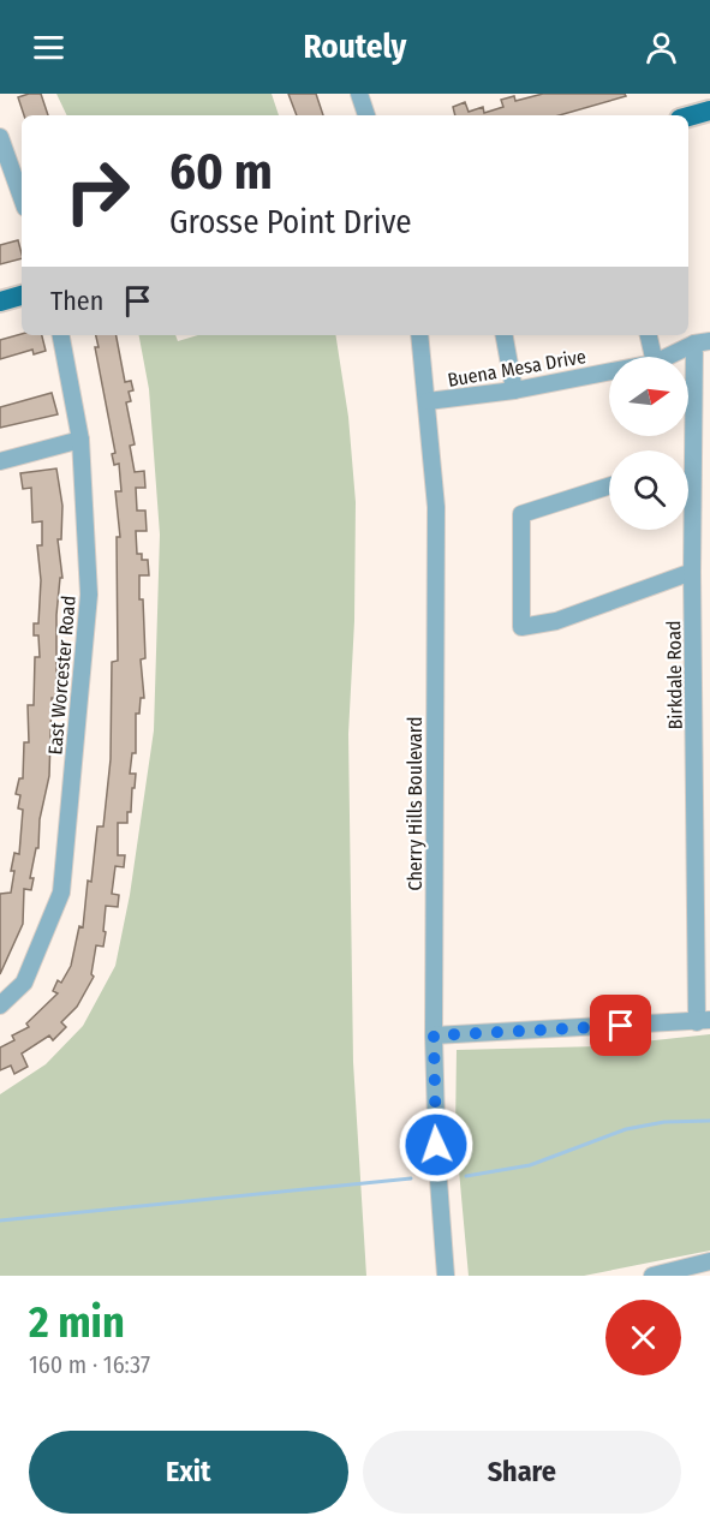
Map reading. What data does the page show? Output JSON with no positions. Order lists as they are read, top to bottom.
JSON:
{
  "streets": {
    "street": [
      "Buena Mesa Drive",
      "East Worcester Road",
      "Birkdale Road",
      "Cherry Hills Boulevard"
    ]
  },
  "crossings": [
    ["Buena Mesa Drive", "Birkdale Road"],
    ["Buena Mesa Drive", "Cherry Hills Boulevard"]
  ],
  "north": "right",
  "page": {
    "header": "Routely",
    "turn": ["60 m", "Grosse Point Drive"],
    "then": "Then",
    "heading": ["2 min", "160 m · 16:37"],
    "buttons": ["Exit", "Share"]
  }
}
